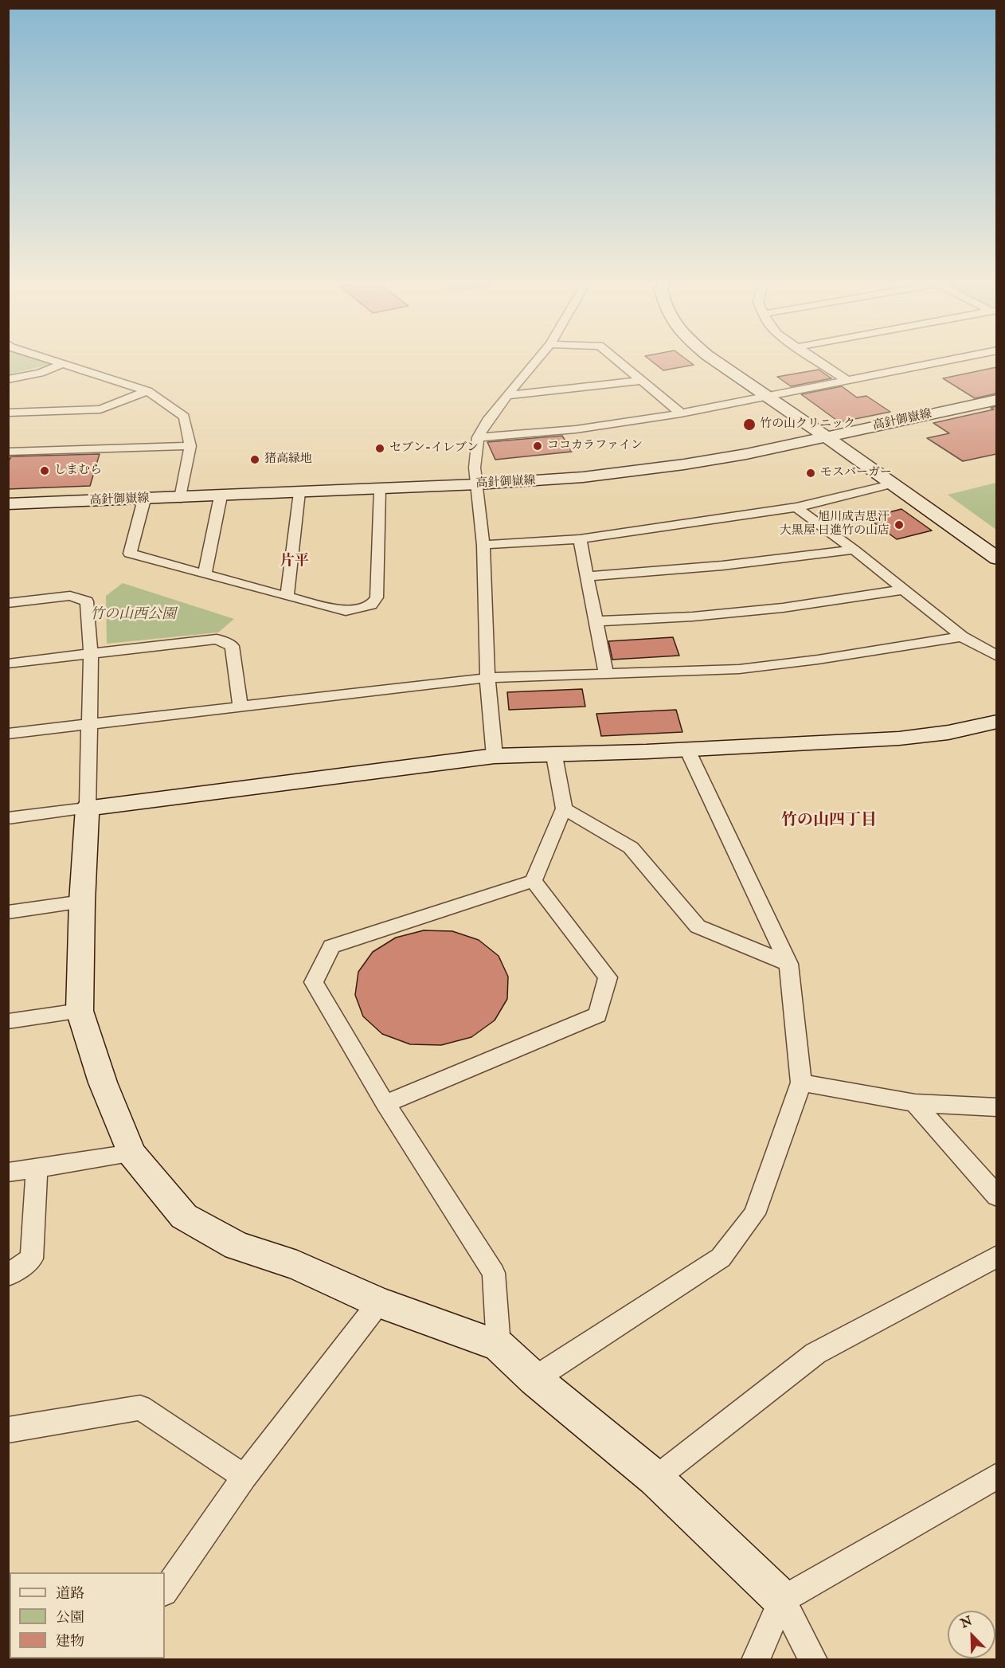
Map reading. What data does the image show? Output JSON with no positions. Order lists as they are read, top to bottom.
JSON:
{
  "streets": {
    "street": ["高針御嶽線"]
  },
  "districts": ["片平", "竹の山四丁目"],
  "parks": ["竹の山西公園"],
  "places": [
    "竹の山クリニック",
    "ココカラファイン",
    "セブン-イレブン",
    "猪高緑地",
    "しまむら",
    "モスバーガー",
    "旭川成吉思汗 大黒屋 日進竹の山店"
  ],
  "legend": ["道路", "公園", "建物"],
  "north": "top left"
}
